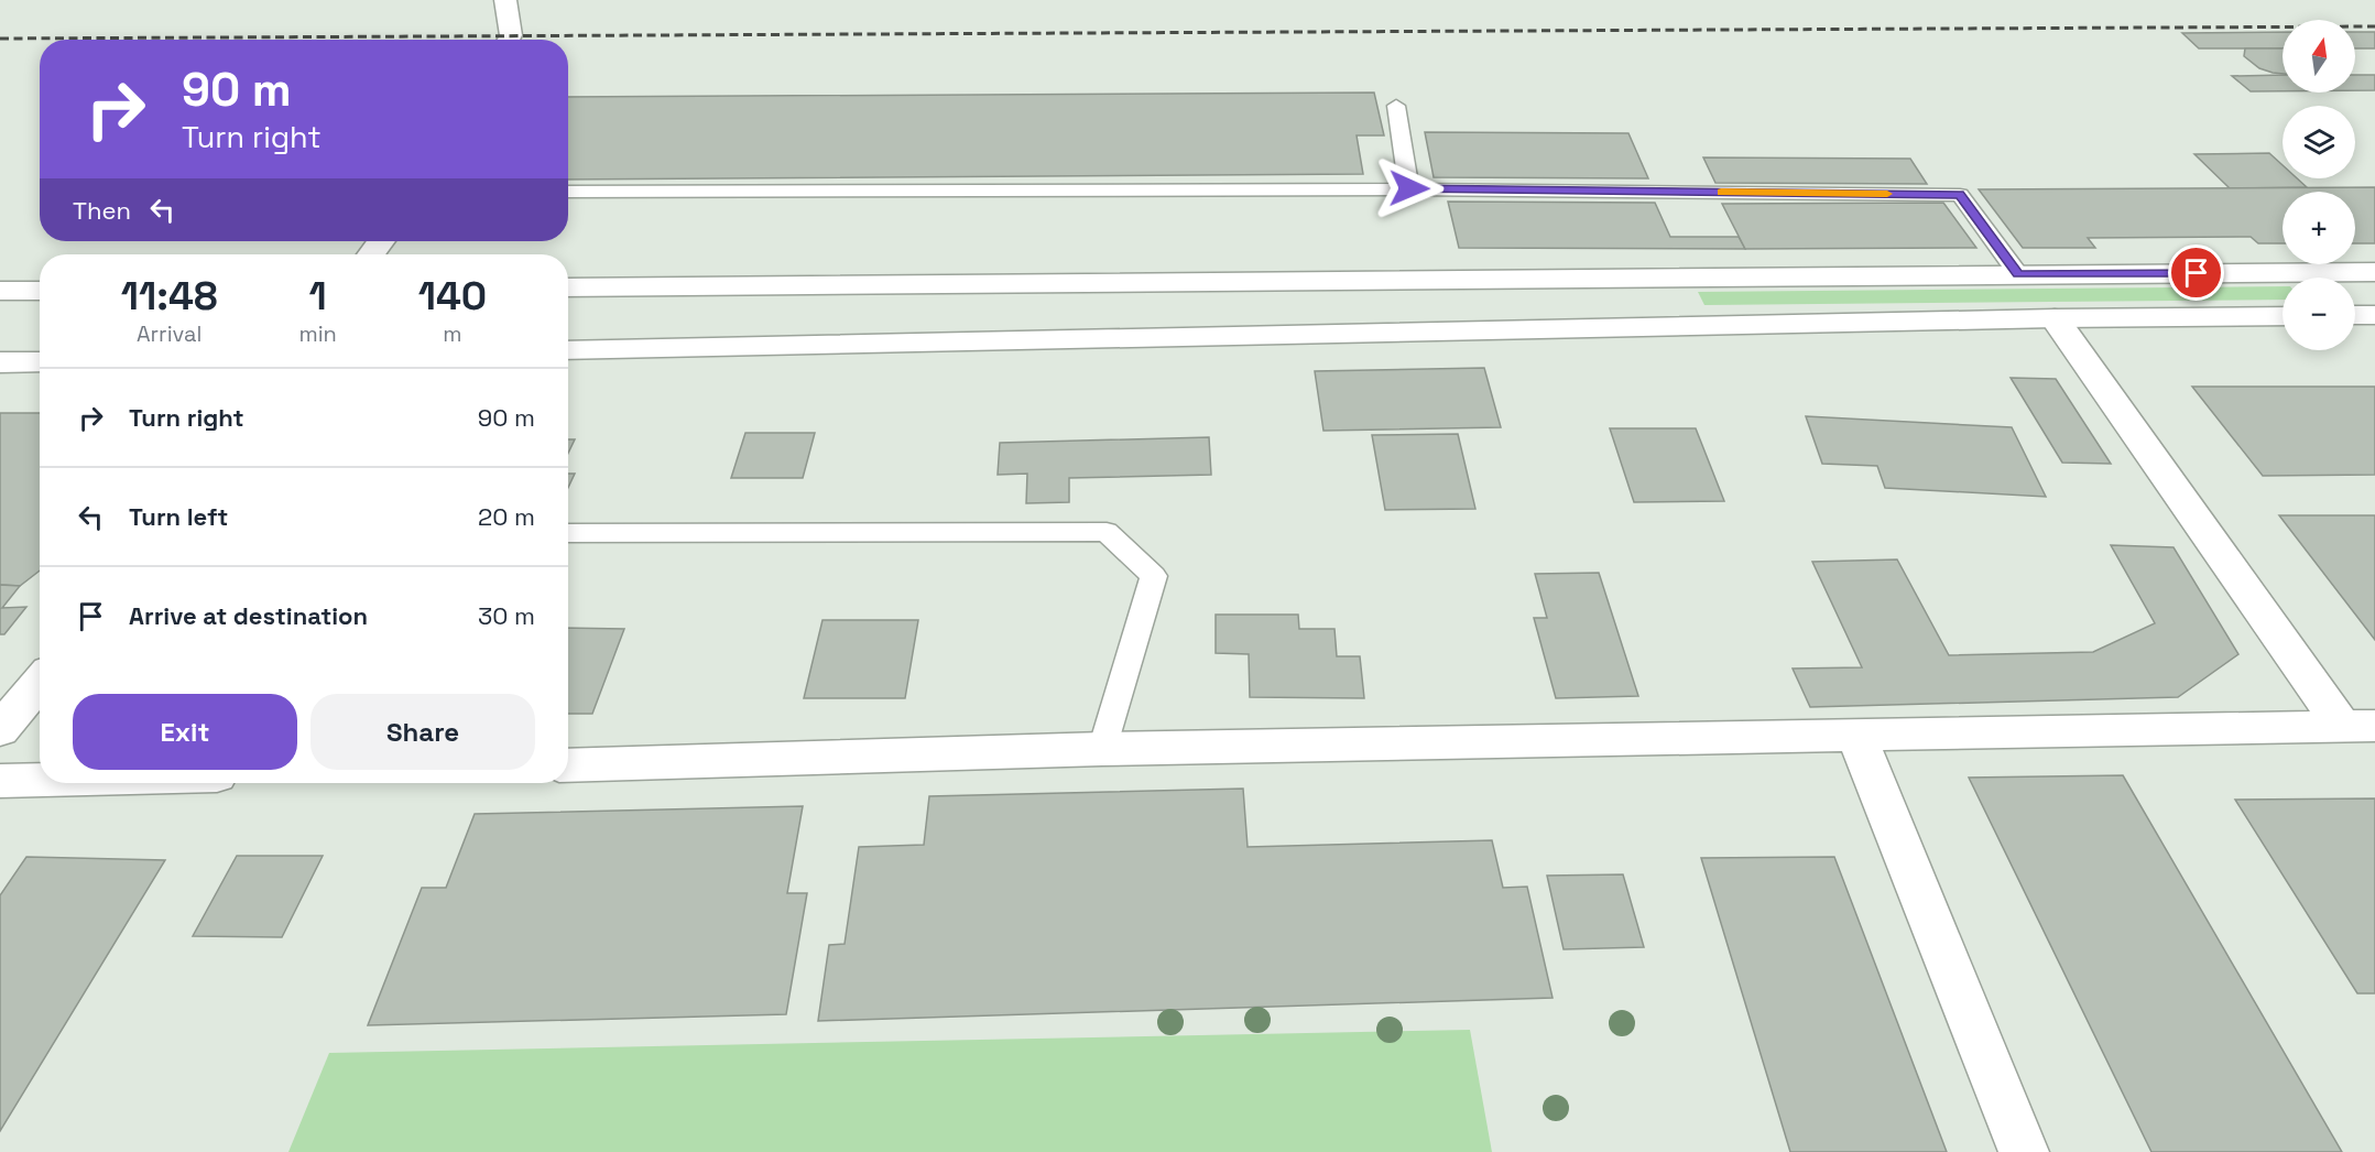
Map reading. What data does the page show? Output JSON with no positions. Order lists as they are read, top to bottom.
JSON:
{
  "north": "top",
  "page": {
    "map_buttons": ["+", "−"],
    "turn": ["90 m", "Turn right"],
    "then": "Then",
    "eta": [
      "11:48",
      "Arrival",
      "1",
      "min",
      "140",
      "m"
    ],
    "list": [
      {
        "name": "Turn right",
        "value": "90 m"
      },
      {
        "name": "Turn left",
        "value": "20 m"
      },
      {
        "name": "Arrive at destination",
        "value": "30 m"
      }
    ],
    "buttons": ["Exit", "Share"]
  }
}
